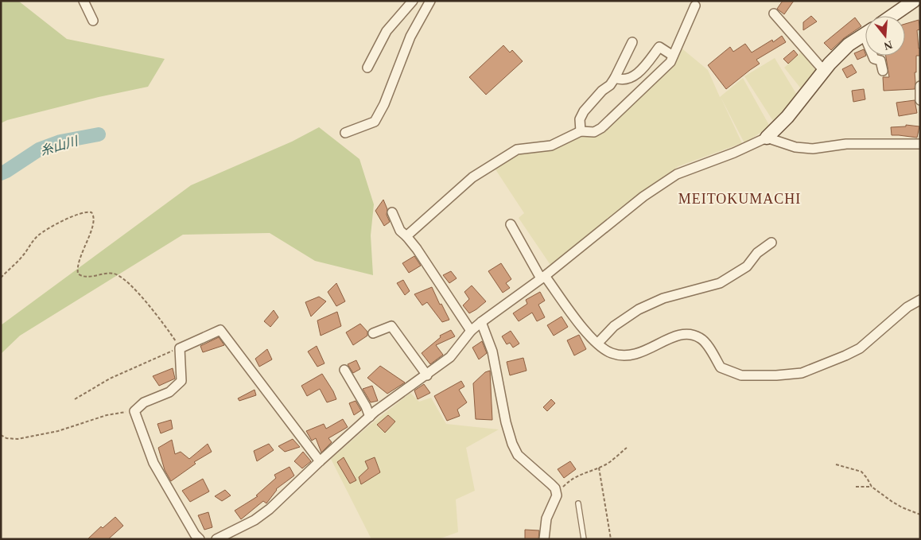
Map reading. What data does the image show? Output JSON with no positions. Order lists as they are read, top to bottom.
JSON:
{
  "districts": ["MEITOKUMACHI"],
  "water": ["糸山川"],
  "north": "bottom"
}
